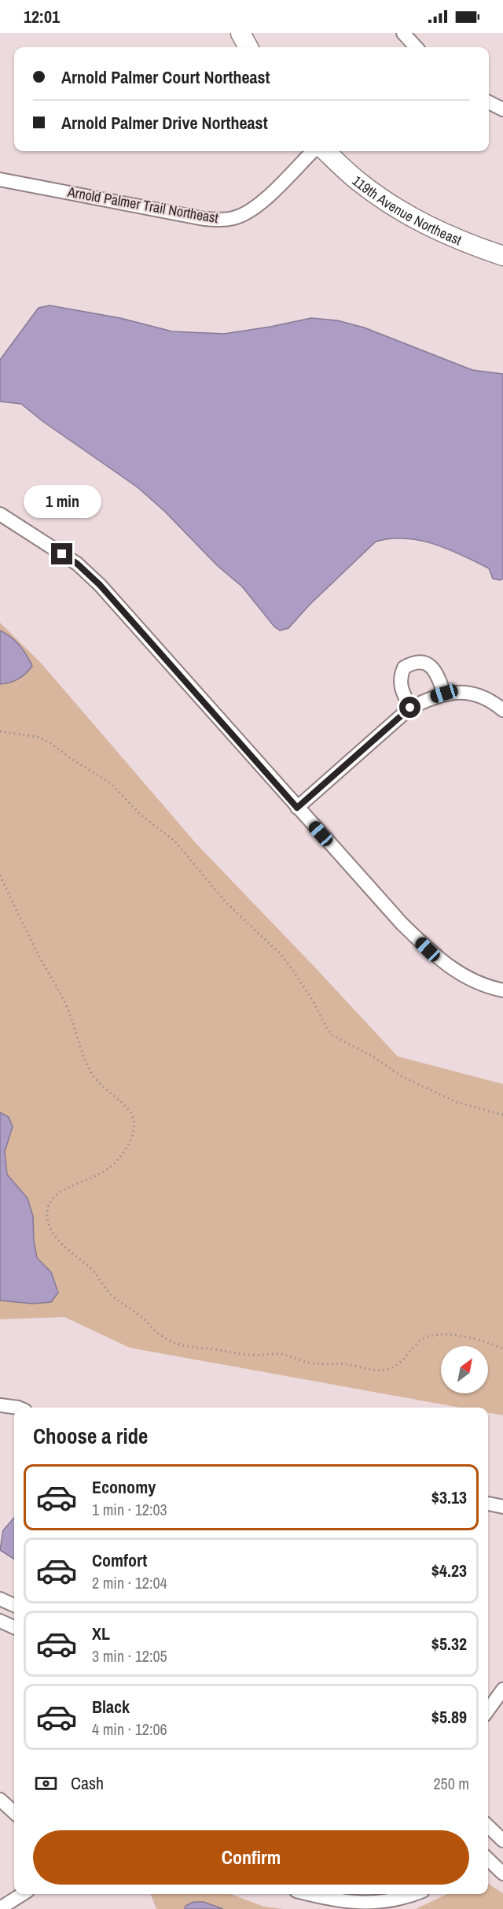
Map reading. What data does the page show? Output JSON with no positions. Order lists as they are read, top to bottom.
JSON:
{
  "streets": {
    "street": ["Arnold Palmer Trail Northeast", "119th Avenue Northeast"]
  },
  "north": "top right",
  "page": {
    "status": "12:01",
    "banner": ["Arnold Palmer Court Northeast", "Arnold Palmer Drive Northeast"],
    "bubble": "1 min",
    "heading": "Choose a ride",
    "list": [
      {
        "name": "Economy",
        "note": "1 min · 12:03",
        "value": "$3.13"
      },
      {
        "name": "Comfort",
        "note": "2 min · 12:04",
        "value": "$4.23"
      },
      {
        "name": "XL",
        "note": "3 min · 12:05",
        "value": "$5.32"
      },
      {
        "name": "Black",
        "note": "4 min · 12:06",
        "value": "$5.89"
      }
    ],
    "pay": ["Cash", "250 m"],
    "buttons": "Confirm"
  }
}
